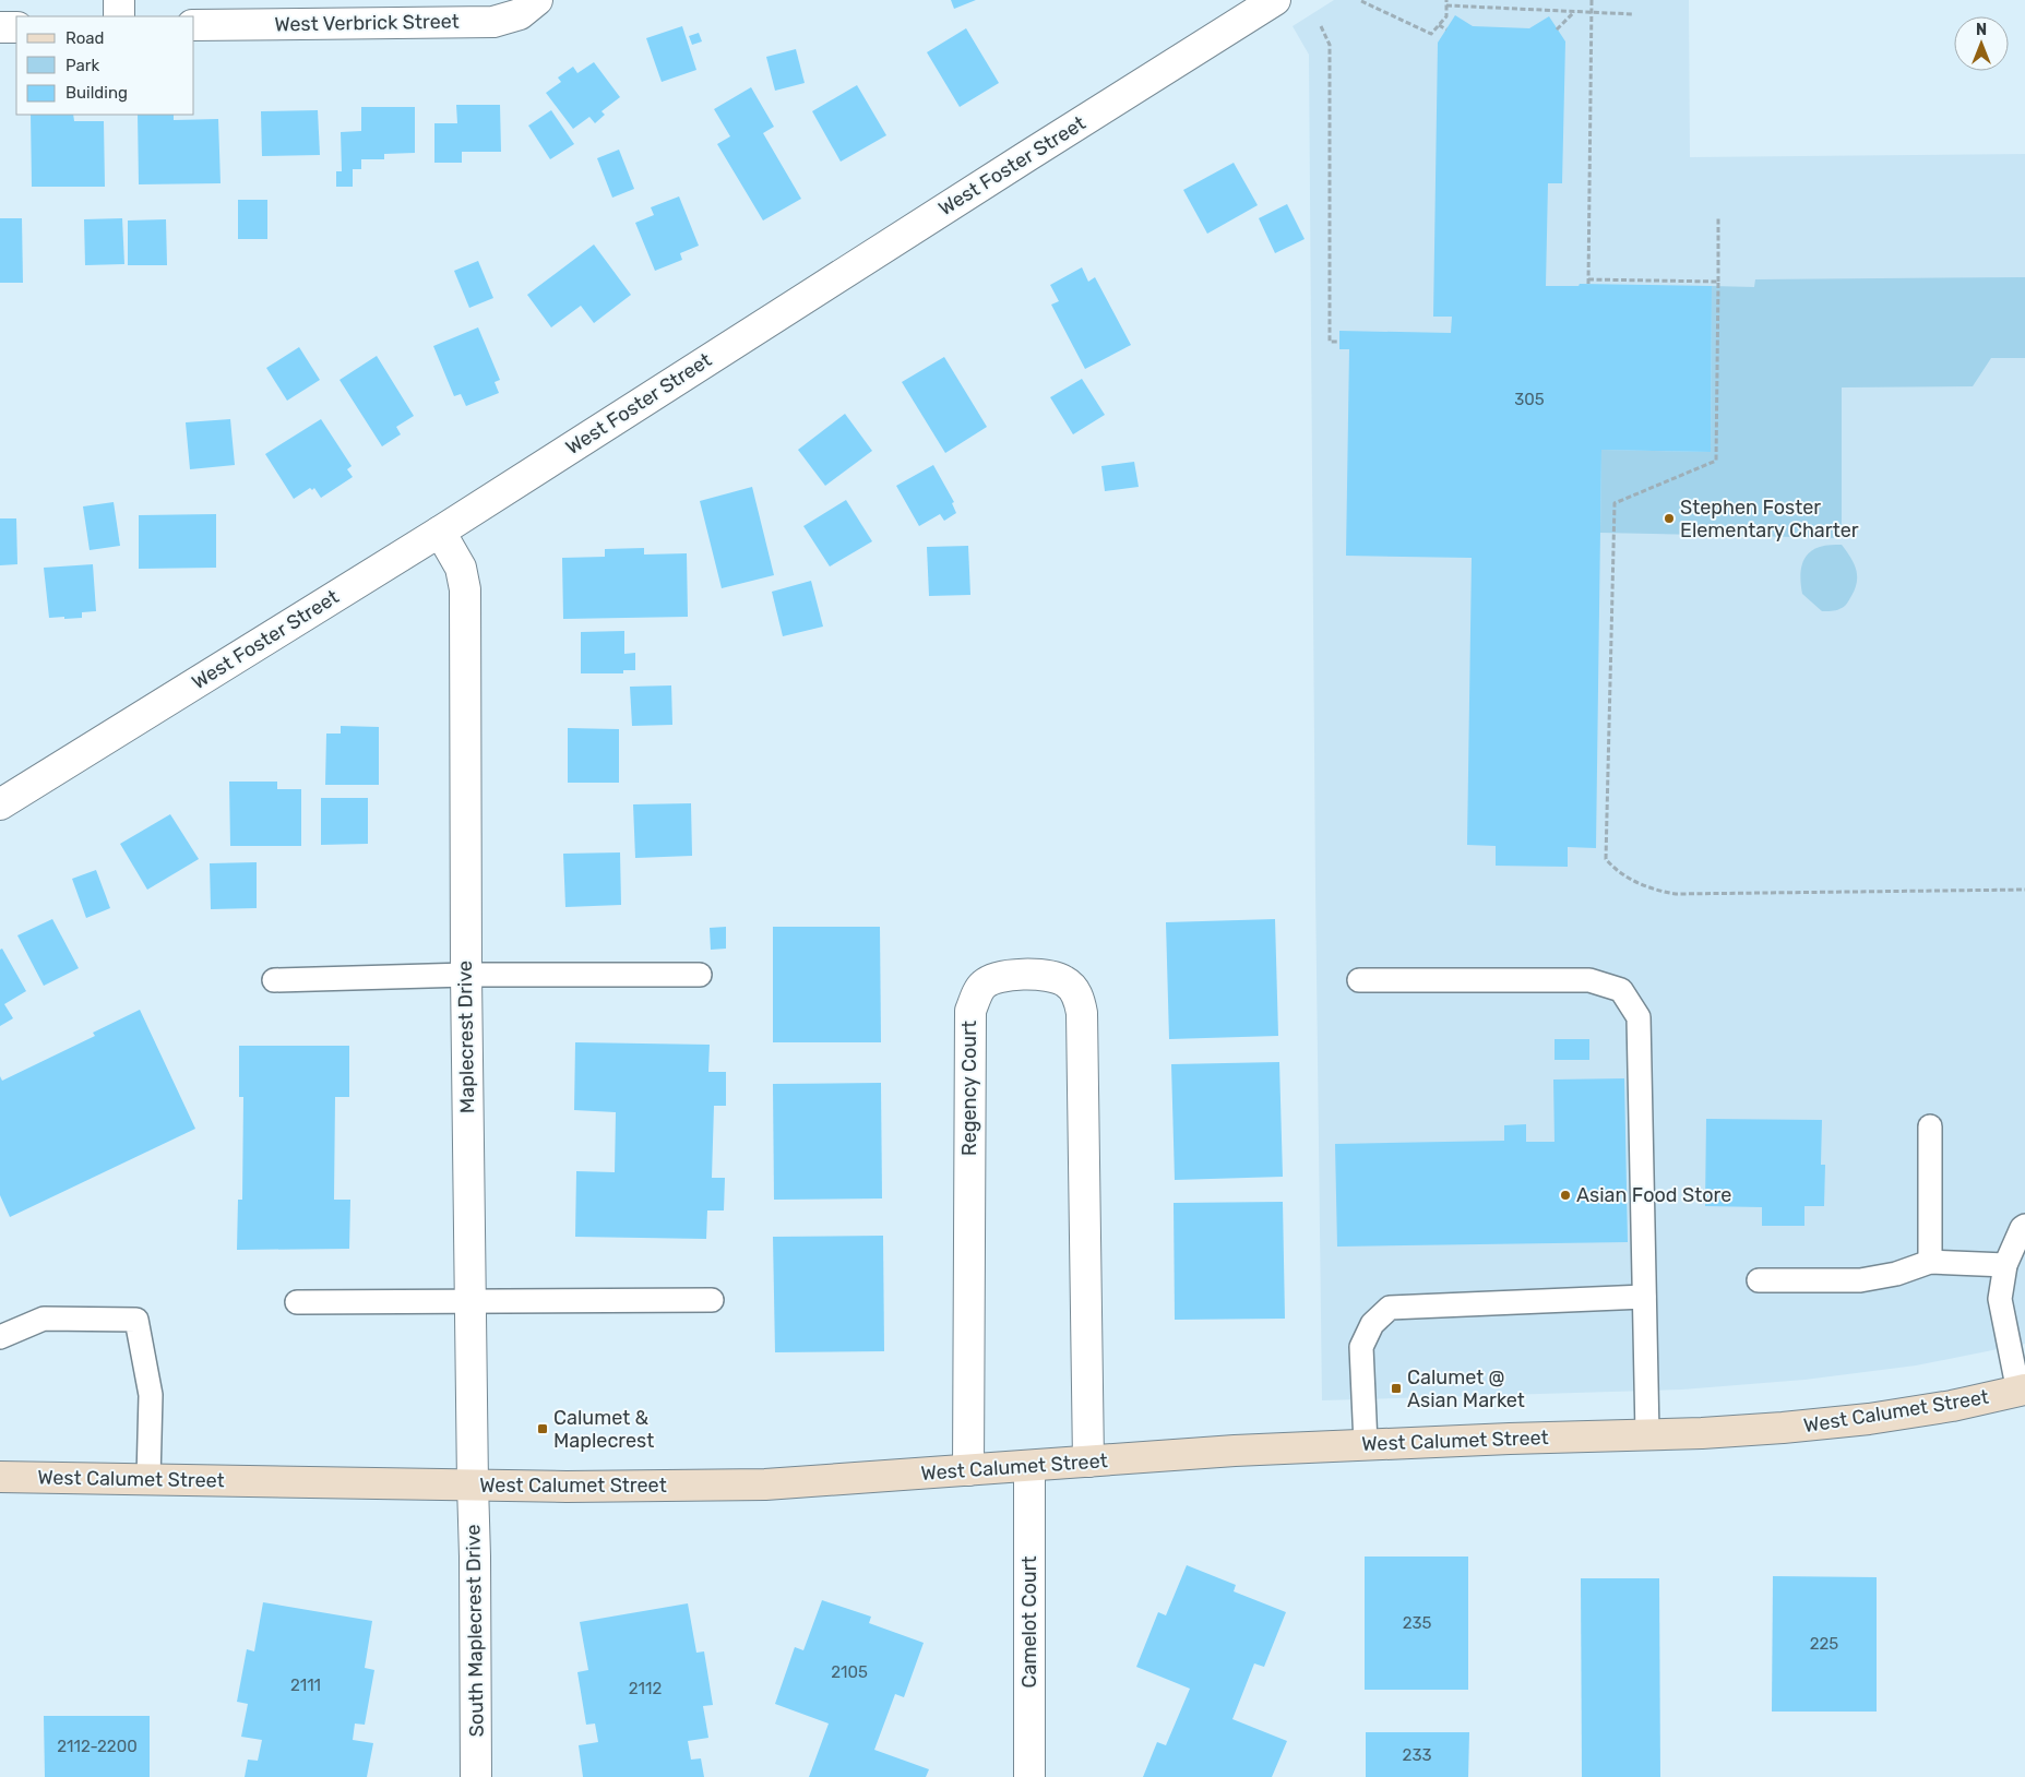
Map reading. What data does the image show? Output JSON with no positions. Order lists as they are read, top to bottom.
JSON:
{
  "streets": {
    "main road": ["West Calumet Street"],
    "street": [
      "West Verbrick Street",
      "West Foster Street",
      "Maplecrest Drive",
      "Regency Court",
      "Camelot Court",
      "South Maplecrest Drive"
    ]
  },
  "crossings": [
    ["West Foster Street", "Maplecrest Drive"],
    ["Maplecrest Drive", "West Calumet Street"],
    ["Maplecrest Drive", "South Maplecrest Drive"],
    ["Regency Court", "West Calumet Street"],
    ["West Calumet Street", "Camelot Court"],
    ["West Calumet Street", "South Maplecrest Drive"]
  ],
  "places": {
    "other": ["Stephen Foster Elementary Charter", "Asian Food Store"],
    "transit": ["Calumet @ Asian Market", "Calumet & Maplecrest"]
  },
  "house_numbers": [
    "305",
    "235",
    "225",
    "2105",
    "2111",
    "2112",
    "2112-2200",
    "233"
  ],
  "legend": ["Road", "Park", "Building"],
  "north": "top"
}
